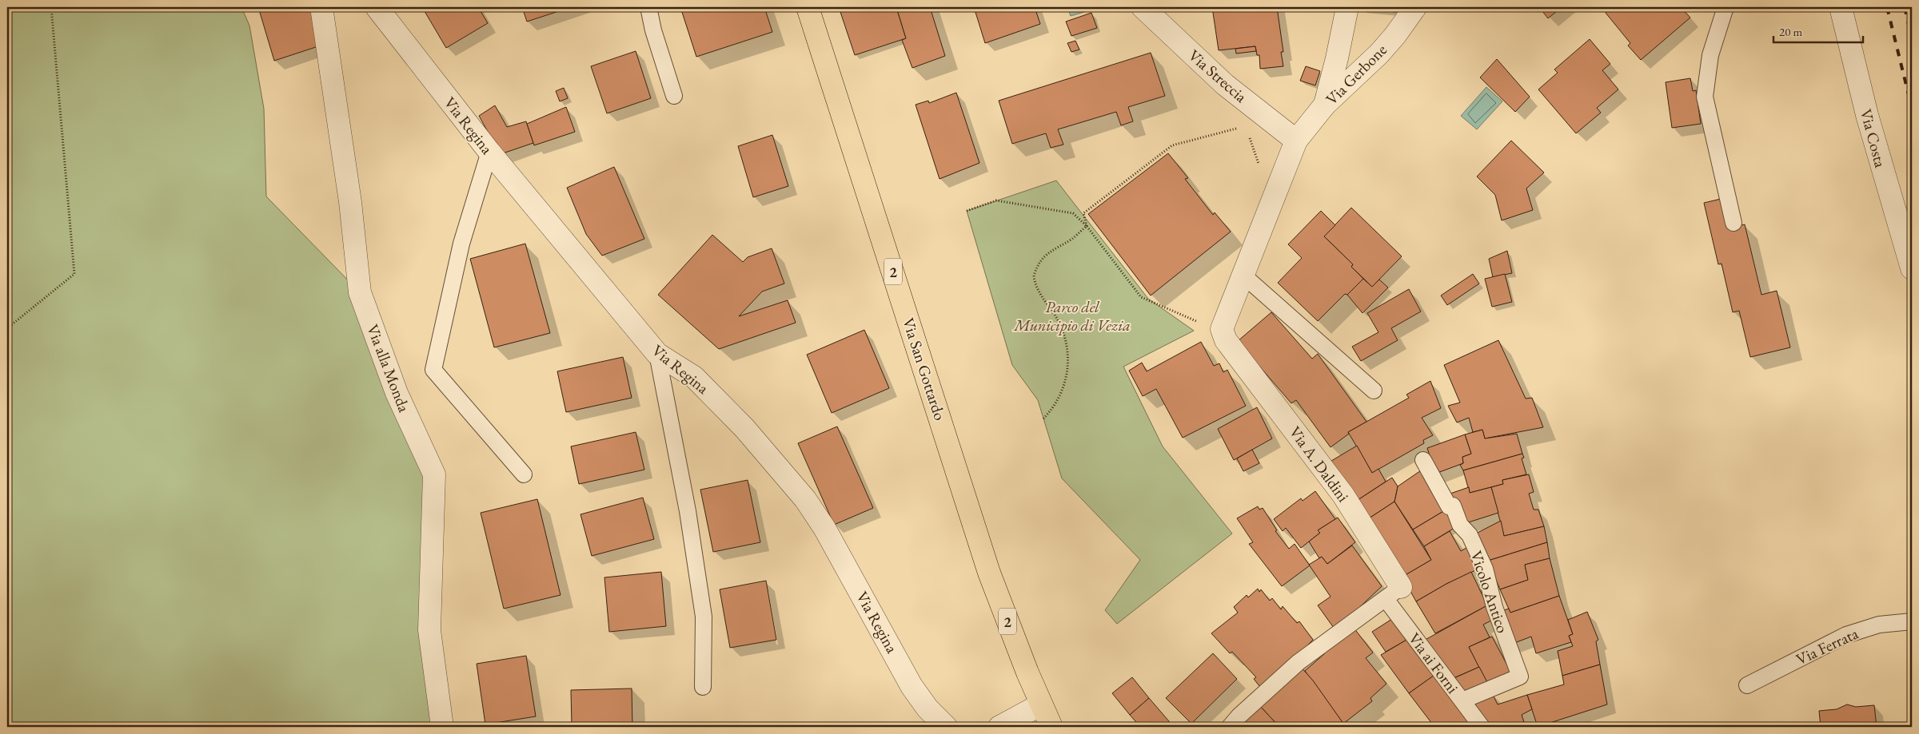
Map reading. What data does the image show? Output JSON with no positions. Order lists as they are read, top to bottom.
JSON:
{
  "streets": {
    "main road": ["2", "Via San Gottardo"],
    "street": [
      "Via Gerbone",
      "Via Streccia",
      "Via Regina",
      "Via Costa",
      "Via alla Monda",
      "Via A. Daldini"
    ],
    "lane": ["Vicolo Antico", "Via Ferrata", "Via ai Forni"]
  },
  "crossings": [
    ["Via Gerbone", "Via Streccia"],
    ["Via A. Daldini", "Via ai Forni"],
    ["Vicolo Antico", "Via ai Forni"]
  ],
  "parks": ["Parco del Municipio di Vezia"],
  "scale_bar": "20 m"
}
